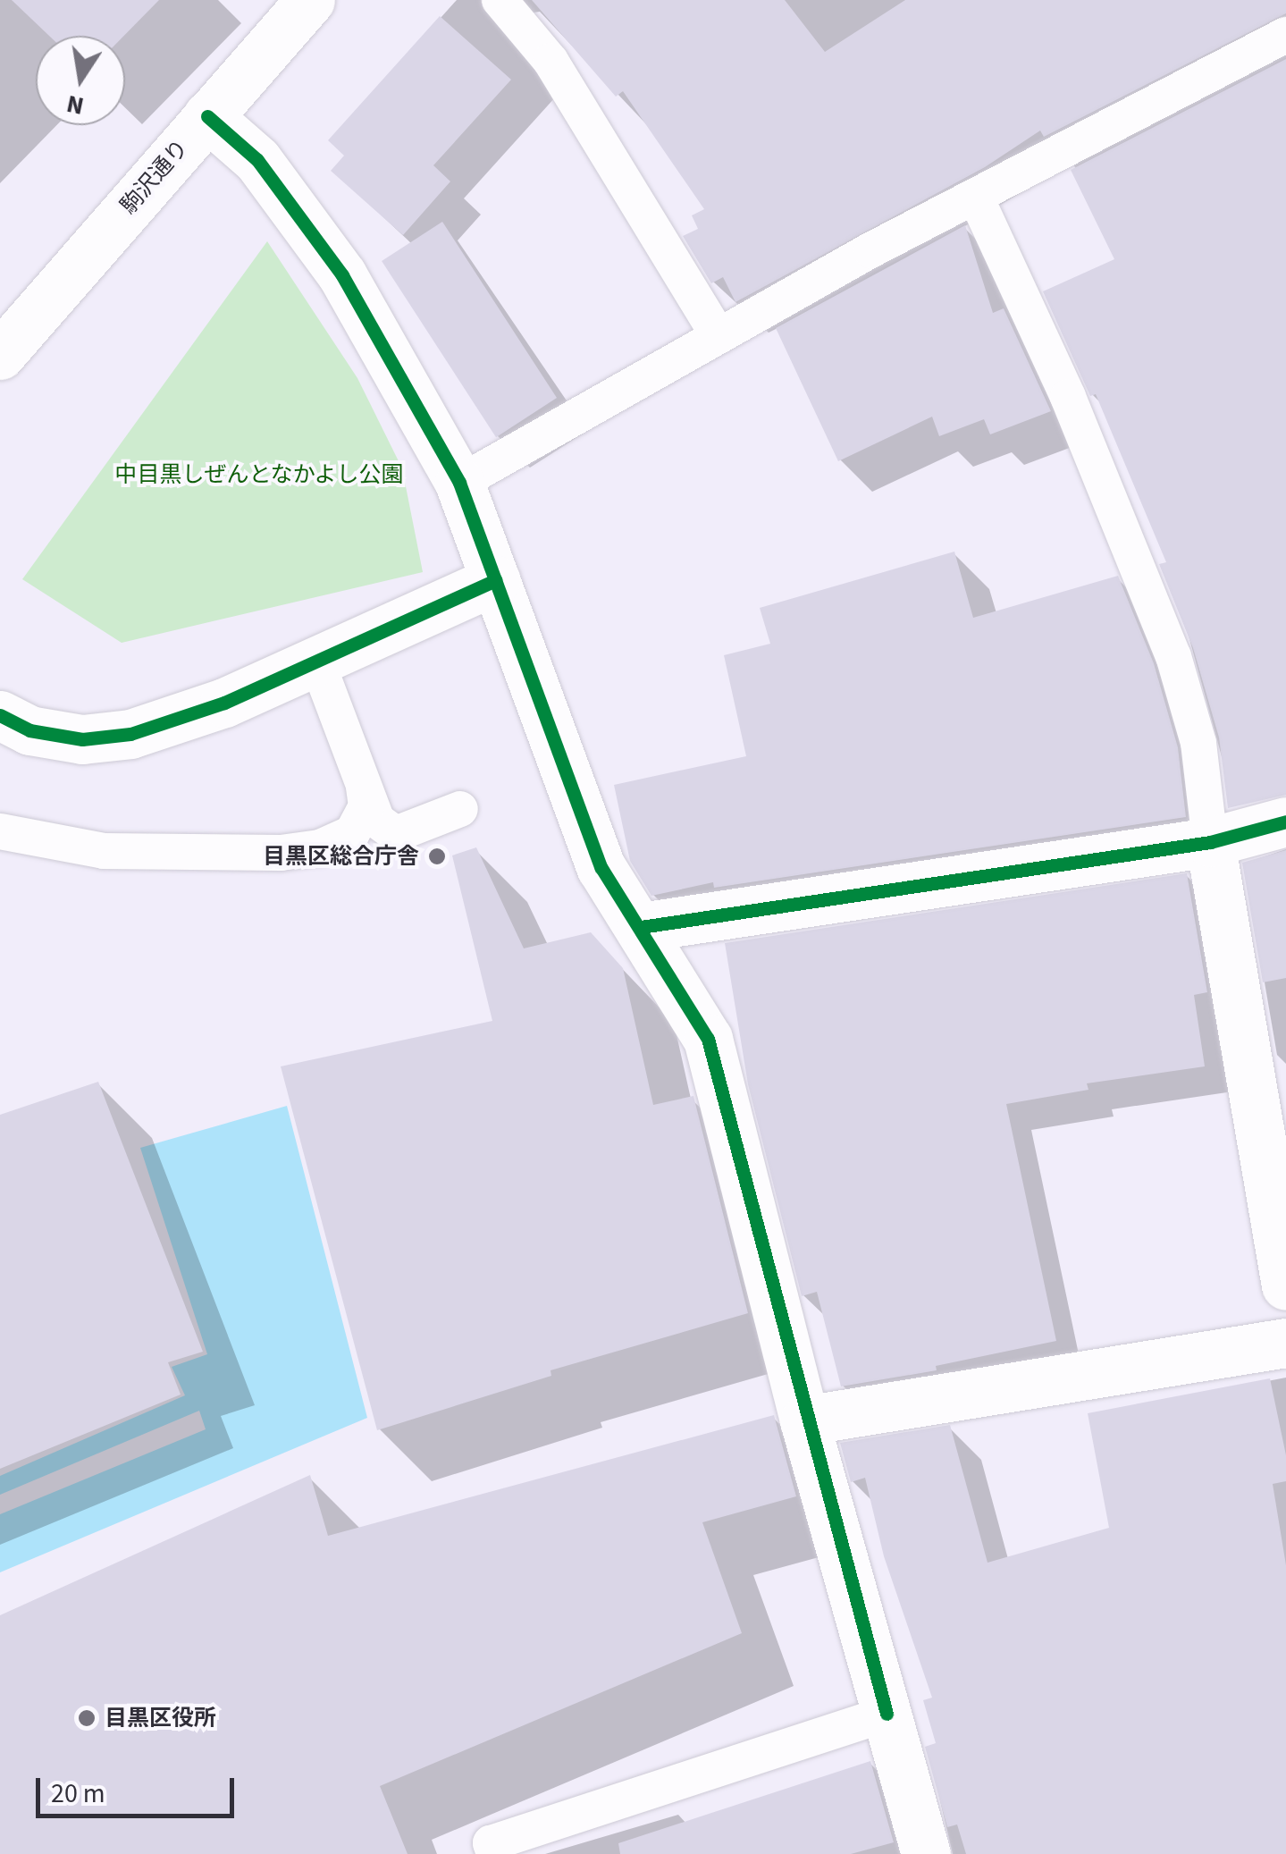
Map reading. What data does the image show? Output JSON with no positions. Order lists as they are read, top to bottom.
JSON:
{
  "streets": {
    "street": ["駒沢通り"]
  },
  "parks": ["中目黒しぜんとなかよし公園"],
  "places": ["目黒区総合庁舎", "目黒区役所"],
  "scale_bar": "20 m",
  "north": "bottom"
}
